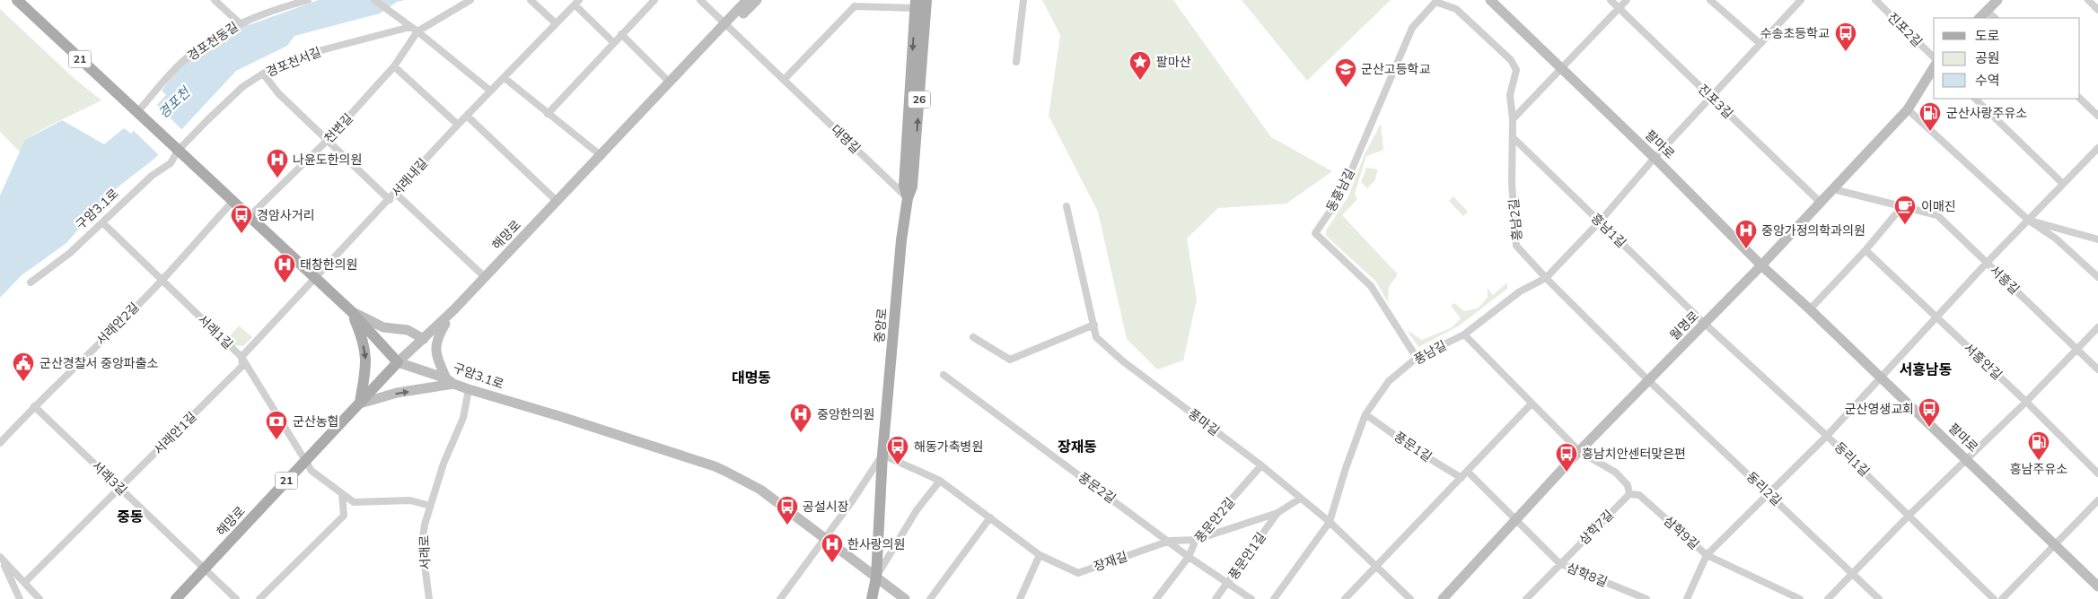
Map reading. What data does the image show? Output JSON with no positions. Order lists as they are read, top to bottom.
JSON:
{
  "streets": {
    "main road": [
      "21",
      "26",
      "구암3.1로",
      "해망로",
      "중앙로"
    ],
    "street": [
      "진포2길",
      "경포천동길",
      "경포천서길",
      "진포3길",
      "천변길",
      "대명길",
      "팔마로",
      "서래내길",
      "동흥남길",
      "흥남2길",
      "흥남1길",
      "서흥길",
      "서래안2길",
      "월명로",
      "서래1길",
      "풍남길",
      "서흥안길",
      "풍마길",
      "서래안1길",
      "풍문1길",
      "동리1길",
      "서래3길",
      "풍문2길",
      "동리2길",
      "풍문안2길",
      "삼학7길",
      "삼학9길",
      "서래로",
      "풍문안1길",
      "장재길",
      "삼학8길"
    ]
  },
  "crossings": [
    ["경포천동길", "21"],
    ["21", "경포천서길"],
    ["21", "구암3.1로"],
    ["경포천서길", "구암3.1로"],
    ["진포3길", "월명로"],
    ["진포3길", "풍남길"],
    ["천변길", "구암3.1로"],
    ["대명길", "해망로"],
    ["대명길", "중앙로"],
    ["팔마로", "월명로"],
    ["팔마로", "풍남길"],
    ["서래내길", "구암3.1로"],
    ["서래내길", "서래안1길"],
    ["동흥남길", "흥남2길"],
    ["동흥남길", "풍남길"],
    ["구암3.1로", "해망로"],
    ["구암3.1로", "서래안2길"],
    ["구암3.1로", "중앙로"],
    ["구암3.1로", "서래1길"],
    ["구암3.1로", "서래안1길"],
    ["구암3.1로", "서래로"],
    ["흥남2길", "흥남1길"],
    ["흥남2길", "월명로"],
    ["흥남2길", "풍남길"],
    ["흥남2길", "동리2길"],
    ["흥남1길", "월명로"],
    ["흥남1길", "풍남길"],
    ["흥남1길", "동리1길"],
    ["해망로", "서래1길"],
    ["해망로", "서래3길"],
    ["서흥길", "월명로"],
    ["서래안2길", "서래1길"],
    ["서래안2길", "서래3길"],
    ["중앙로", "장재길"],
    ["월명로", "동리1길"],
    ["월명로", "동리2길"],
    ["월명로", "삼학8길"],
    ["서래1길", "서래안1길"],
    ["풍남길", "풍마길"],
    ["풍남길", "풍문1길"],
    ["풍마길", "풍문안2길"],
    ["풍마길", "장재길"],
    ["서래안1길", "서래3길"],
    ["풍문2길", "풍문안2길"],
    ["풍문2길", "풍문안1길"],
    ["풍문2길", "장재길"],
    ["풍문안2길", "장재길"],
    ["삼학7길", "삼학9길"],
    ["삼학7길", "삼학8길"],
    ["풍문안1길", "장재길"]
  ],
  "districts": [
    "서흥남동",
    "대명동",
    "장재동",
    "중동"
  ],
  "water": ["경포천"],
  "places": {
    "bus stop": [
      "수송초등학교",
      "경암사거리",
      "군산영생교회",
      "해동가축병원",
      "흥남치안센터맞은편",
      "공설시장"
    ],
    "place": ["팔마산"],
    "school or university": ["군산고등학교"],
    "fuel station": ["군산사랑주유소", "흥남주유소"],
    "hospital": [
      "나윤도한의원",
      "중앙가정의학과의원",
      "태창한의원",
      "중앙한의원",
      "한사랑의원"
    ],
    "cafe": ["이매진"],
    "public building": ["군산경찰서 중앙파출소"],
    "bank": ["군산농협"]
  },
  "legend": ["도로", "공원", "수역"]
}
